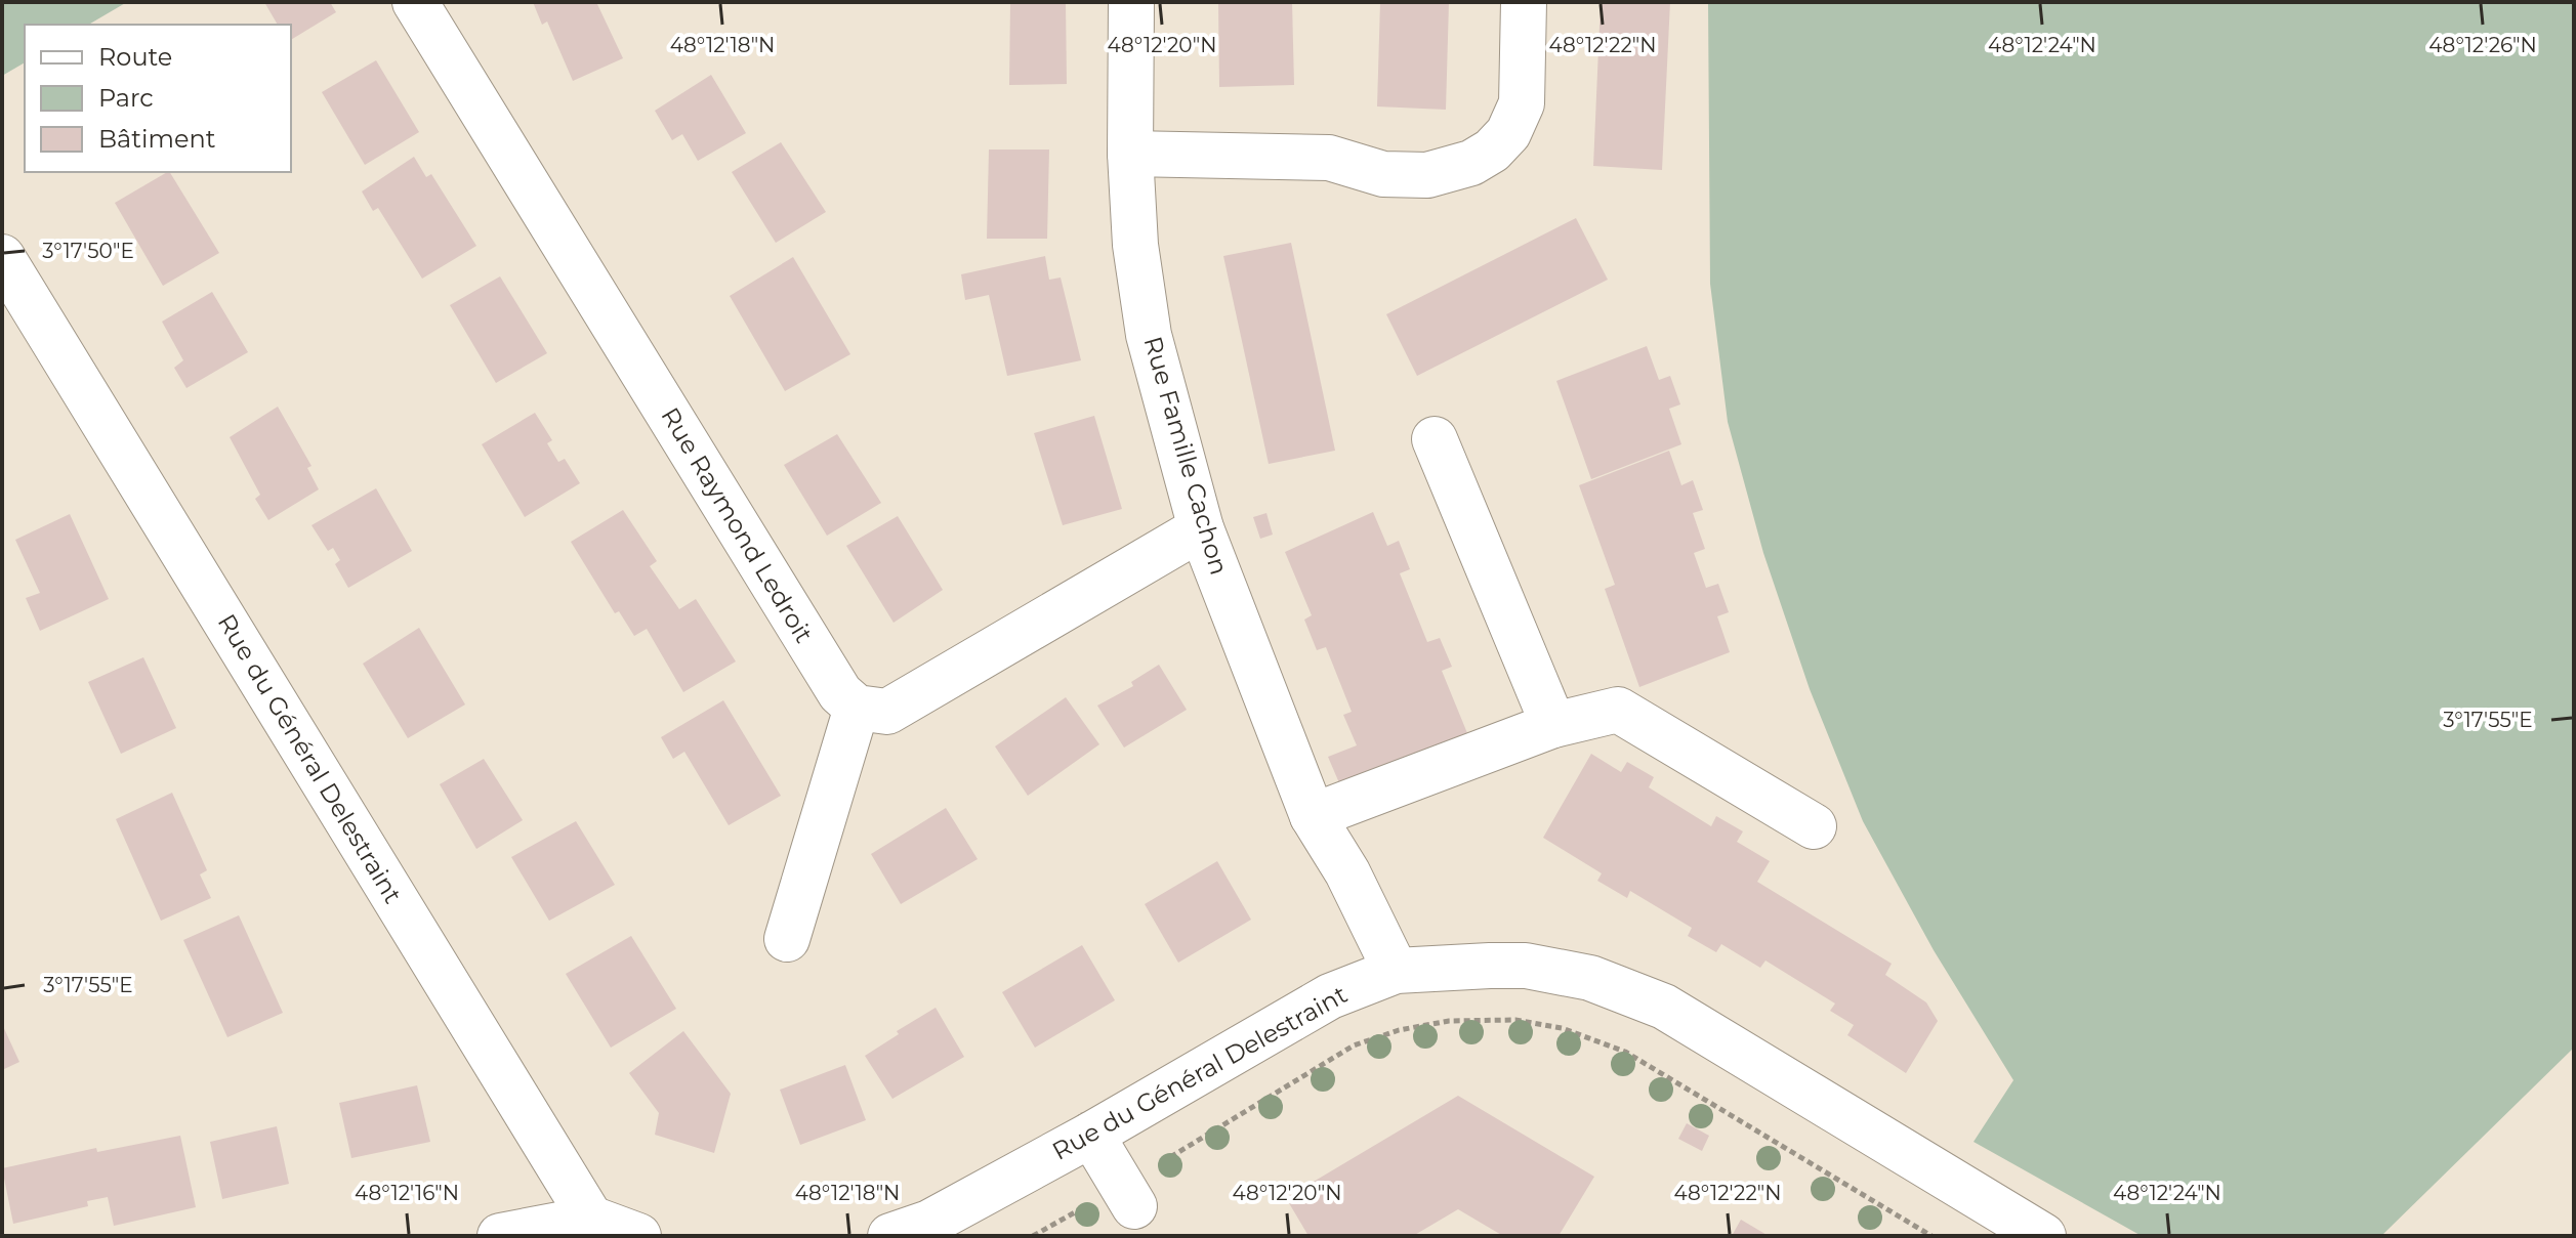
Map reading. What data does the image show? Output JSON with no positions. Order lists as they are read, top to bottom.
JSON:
{
  "streets": {
    "street": ["Rue Famille Cachon", "Rue Raymond Ledroit", "Rue du Général Delestraint"]
  },
  "crossings": [
    ["Rue Famille Cachon", "Rue du Général Delestraint"]
  ],
  "legend": ["Route", "Parc", "Bâtiment"],
  "coordinates": [
    "48°12'18\"N",
    "48°12'20\"N",
    "48°12'22\"N",
    "48°12'24\"N",
    "48°12'26\"N",
    "3°17'50\"E",
    "3°17'55\"E",
    "48°12'16\"N"
  ]
}
